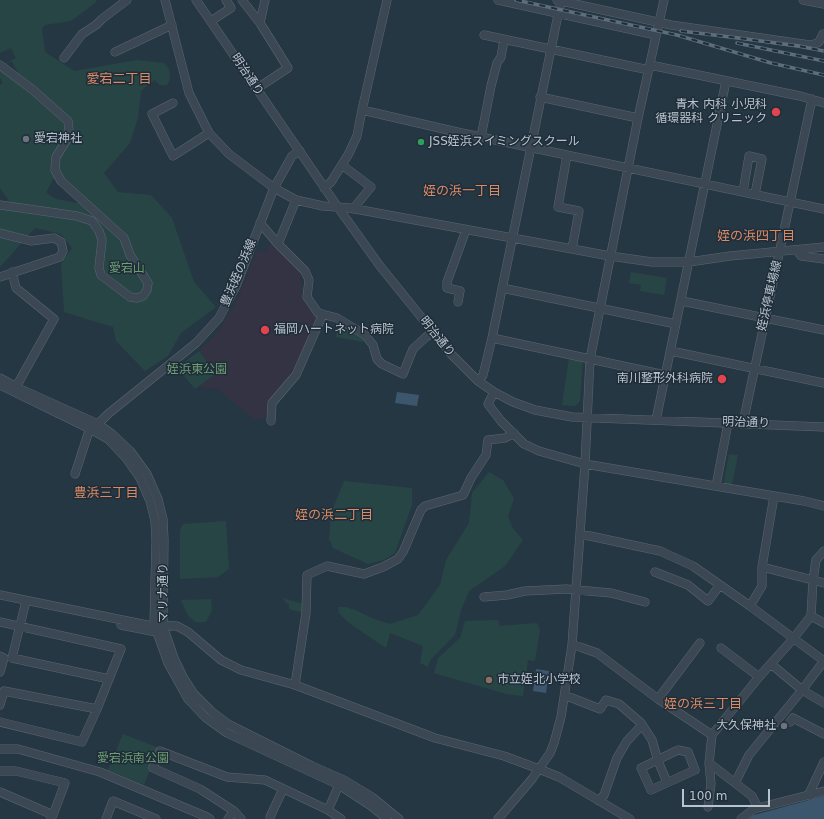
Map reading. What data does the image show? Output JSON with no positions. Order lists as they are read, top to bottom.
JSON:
{
  "streets": {
    "street": [
      "明治通り",
      "豊浜姪の浜線",
      "姪浜停車場線",
      "マリナ通り"
    ]
  },
  "crossings": [
    ["明治通り", "豊浜姪の浜線"],
    ["明治通り", "姪浜停車場線"],
    ["豊浜姪の浜線", "マリナ通り"]
  ],
  "districts": [
    "愛宕二丁目",
    "姪の浜一丁目",
    "姪の浜四丁目",
    "豊浜三丁目",
    "姪の浜二丁目",
    "姪の浜三丁目"
  ],
  "parks": ["愛宕山", "姪浜東公園", "愛宕浜南公園"],
  "places": [
    "青木 内科 小児科 循環器科 クリニック",
    "愛宕神社",
    "JSS姪浜スイミングスクール",
    "福岡ハートネット病院",
    "南川整形外科病院",
    "市立姪北小学校",
    "大久保神社"
  ],
  "scale_bar": "100 m"
}
